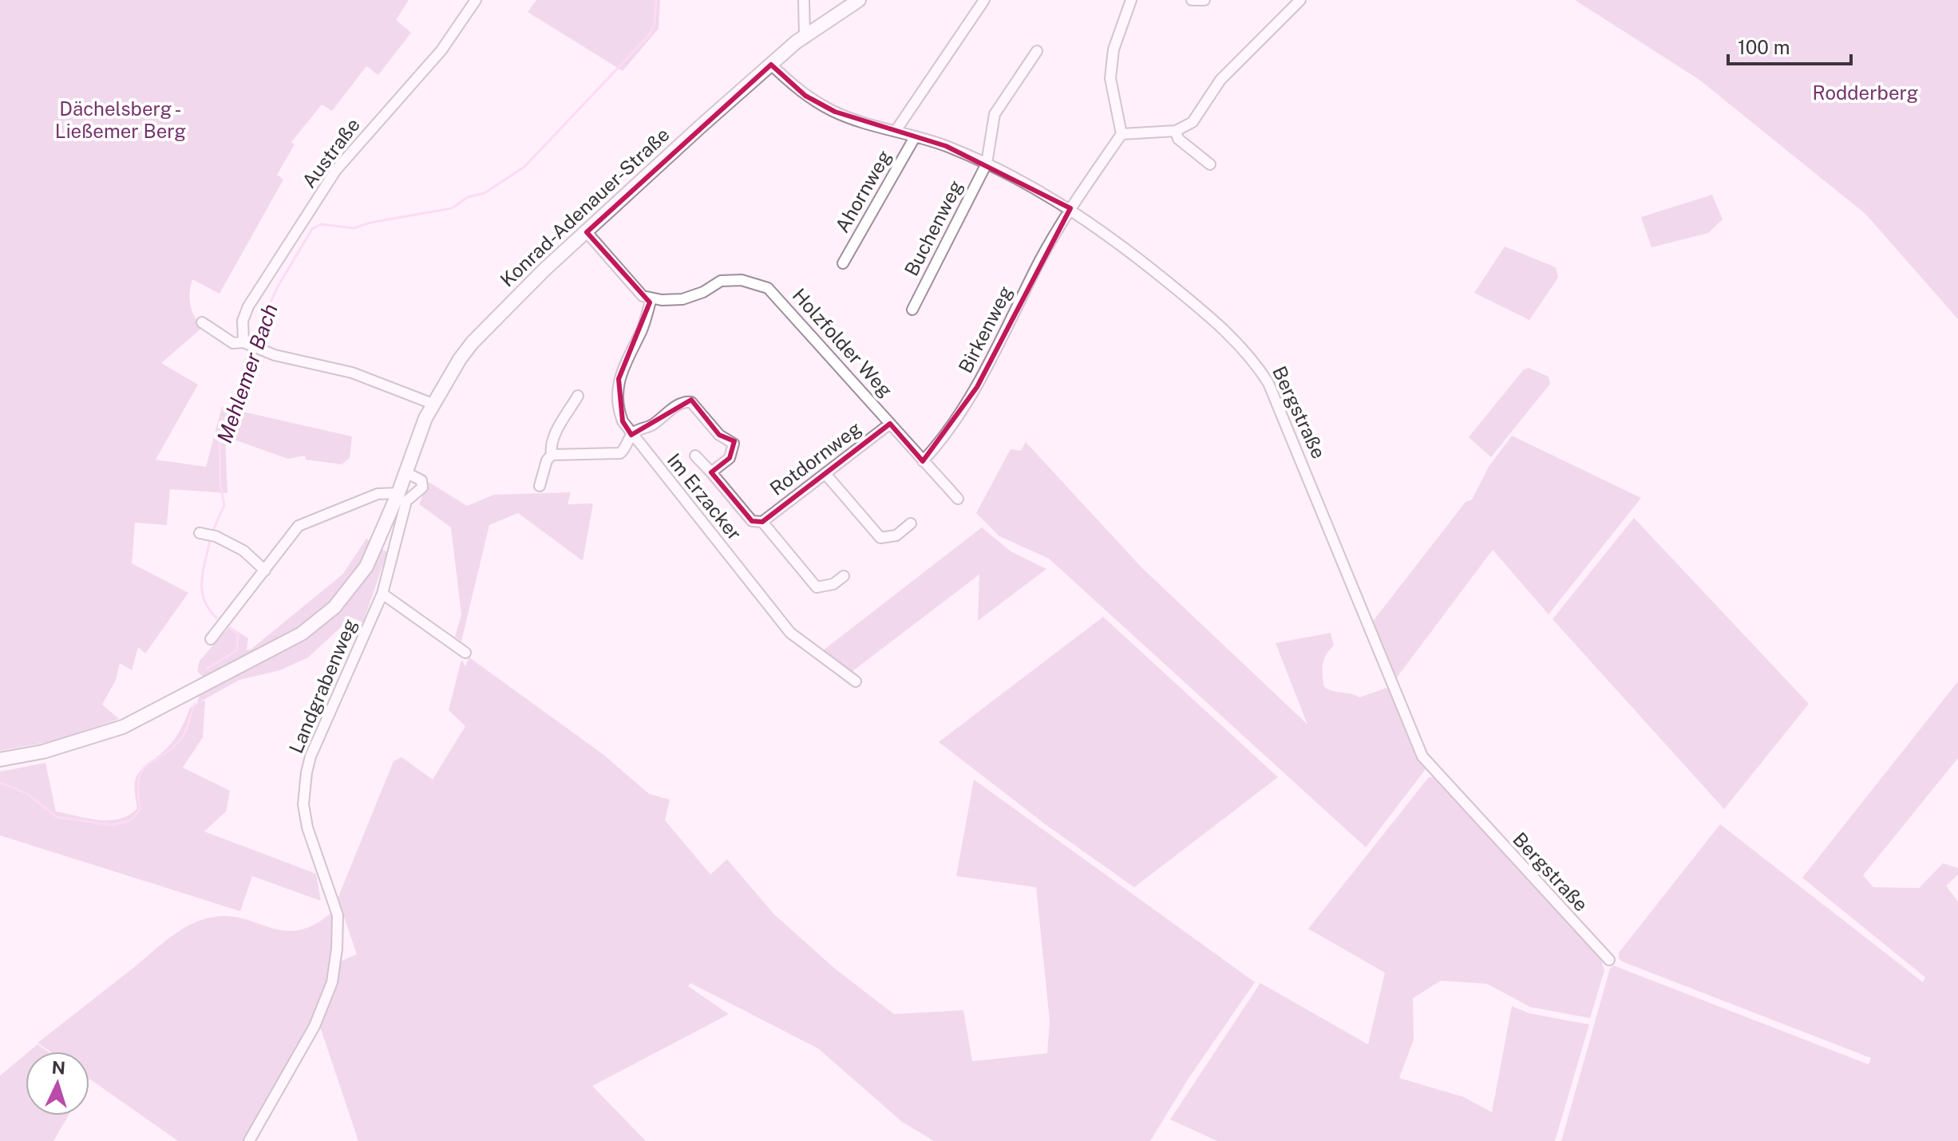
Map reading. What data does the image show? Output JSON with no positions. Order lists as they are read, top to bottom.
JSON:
{
  "streets": {
    "main road": ["Konrad-Adenauer-Straße"],
    "street": [
      "Austraße",
      "Ahornweg",
      "Buchenweg",
      "Birkenweg",
      "Holzfolder Weg",
      "Bergstraße",
      "Rotdornweg",
      "Im Erzacker",
      "Landgrabenweg"
    ]
  },
  "crossings": [
    ["Ahornweg", "Bergstraße"],
    ["Konrad-Adenauer-Straße", "Bergstraße"],
    ["Konrad-Adenauer-Straße", "Landgrabenweg"],
    ["Buchenweg", "Bergstraße"],
    ["Birkenweg", "Holzfolder Weg"],
    ["Birkenweg", "Bergstraße"],
    ["Holzfolder Weg", "Rotdornweg"],
    ["Holzfolder Weg", "Im Erzacker"]
  ],
  "water": ["Mehlemer Bach"],
  "parks": ["Rodderberg", "Dächelsberg - Ließemer Berg"],
  "scale_bar": "100 m",
  "north": "top"
}
